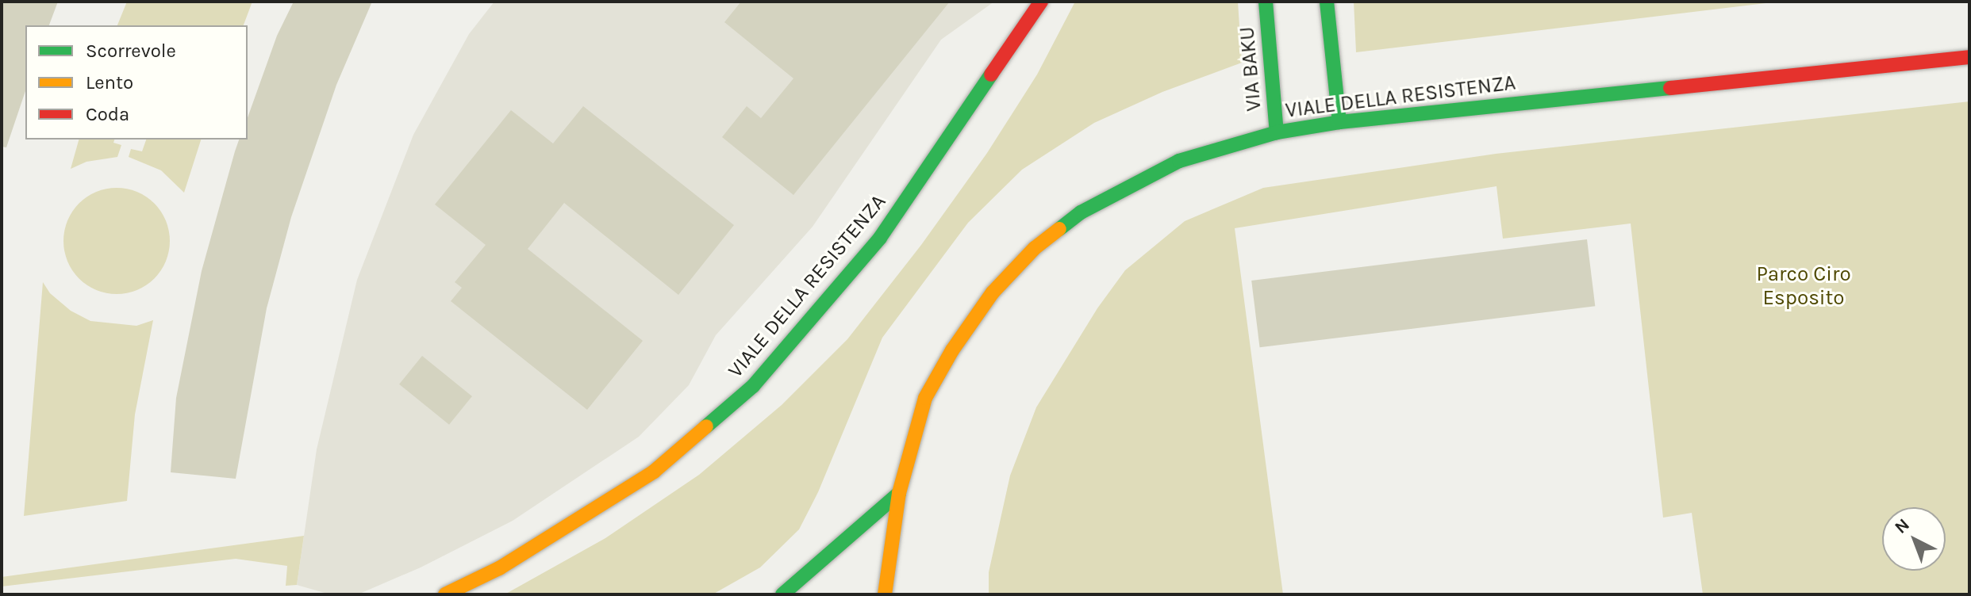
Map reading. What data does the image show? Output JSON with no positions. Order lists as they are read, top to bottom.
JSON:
{
  "streets": {
    "street": ["VIA BAKU", "VIALE DELLA RESISTENZA"]
  },
  "crossings": [
    ["VIA BAKU", "VIALE DELLA RESISTENZA"]
  ],
  "parks": ["Parco Ciro Esposito"],
  "legend": ["Scorrevole", "Lento", "Coda"],
  "north": "top left"
}
